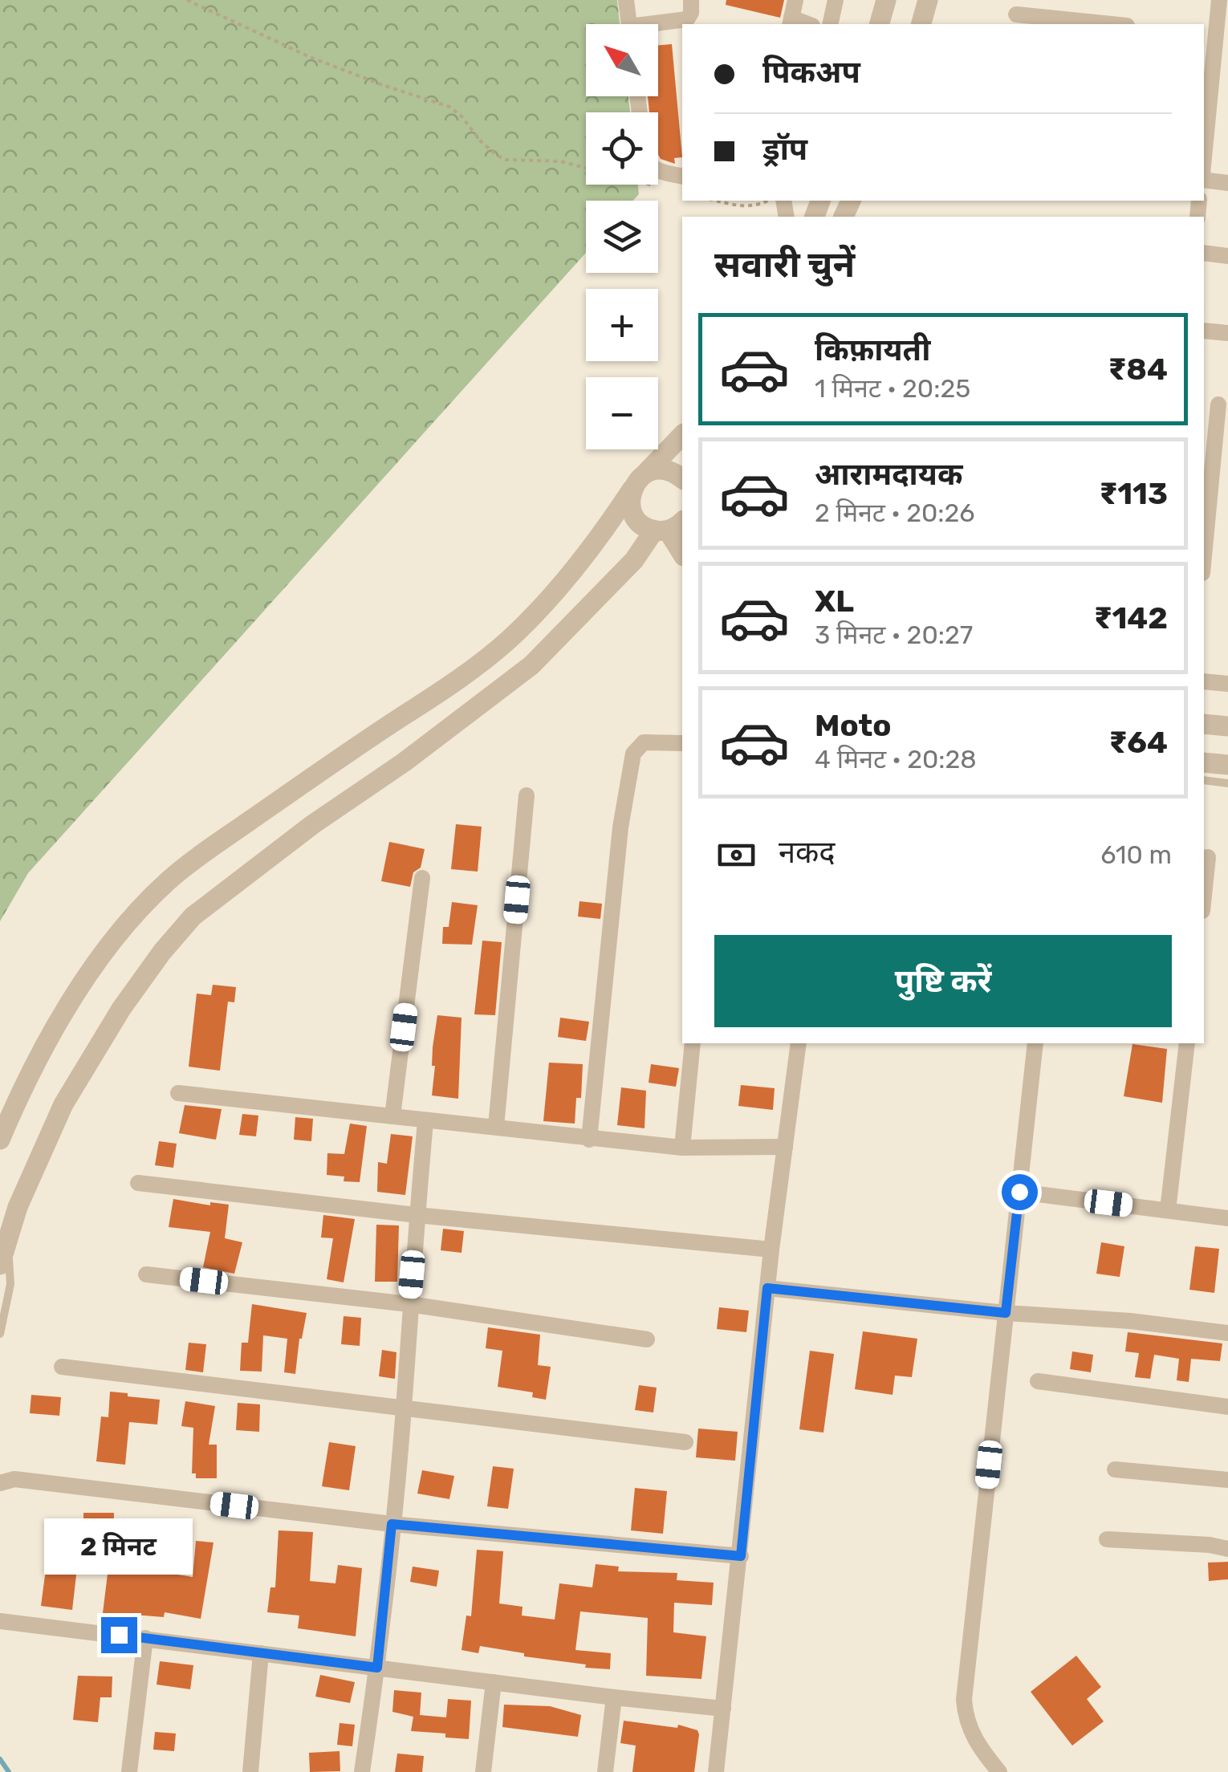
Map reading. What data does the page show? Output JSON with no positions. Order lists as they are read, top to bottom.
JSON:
{
  "north": "top left",
  "page": {
    "map_buttons": ["+", "−"],
    "banner": ["पिकअप", "ड्रॉप"],
    "heading": "सवारी चुनें",
    "list": [
      {
        "name": "किफ़ायती",
        "note": "1 मिनट · 20:25",
        "value": "₹84"
      },
      {
        "name": "आरामदायक",
        "note": "2 मिनट · 20:26",
        "value": "₹113"
      },
      {
        "name": "XL",
        "note": "3 मिनट · 20:27",
        "value": "₹142"
      },
      {
        "name": "Moto",
        "note": "4 मिनट · 20:28",
        "value": "₹64"
      }
    ],
    "pay": ["नकद", "610 m"],
    "buttons": "पुष्टि करें",
    "bubble": "2 मिनट"
  }
}
